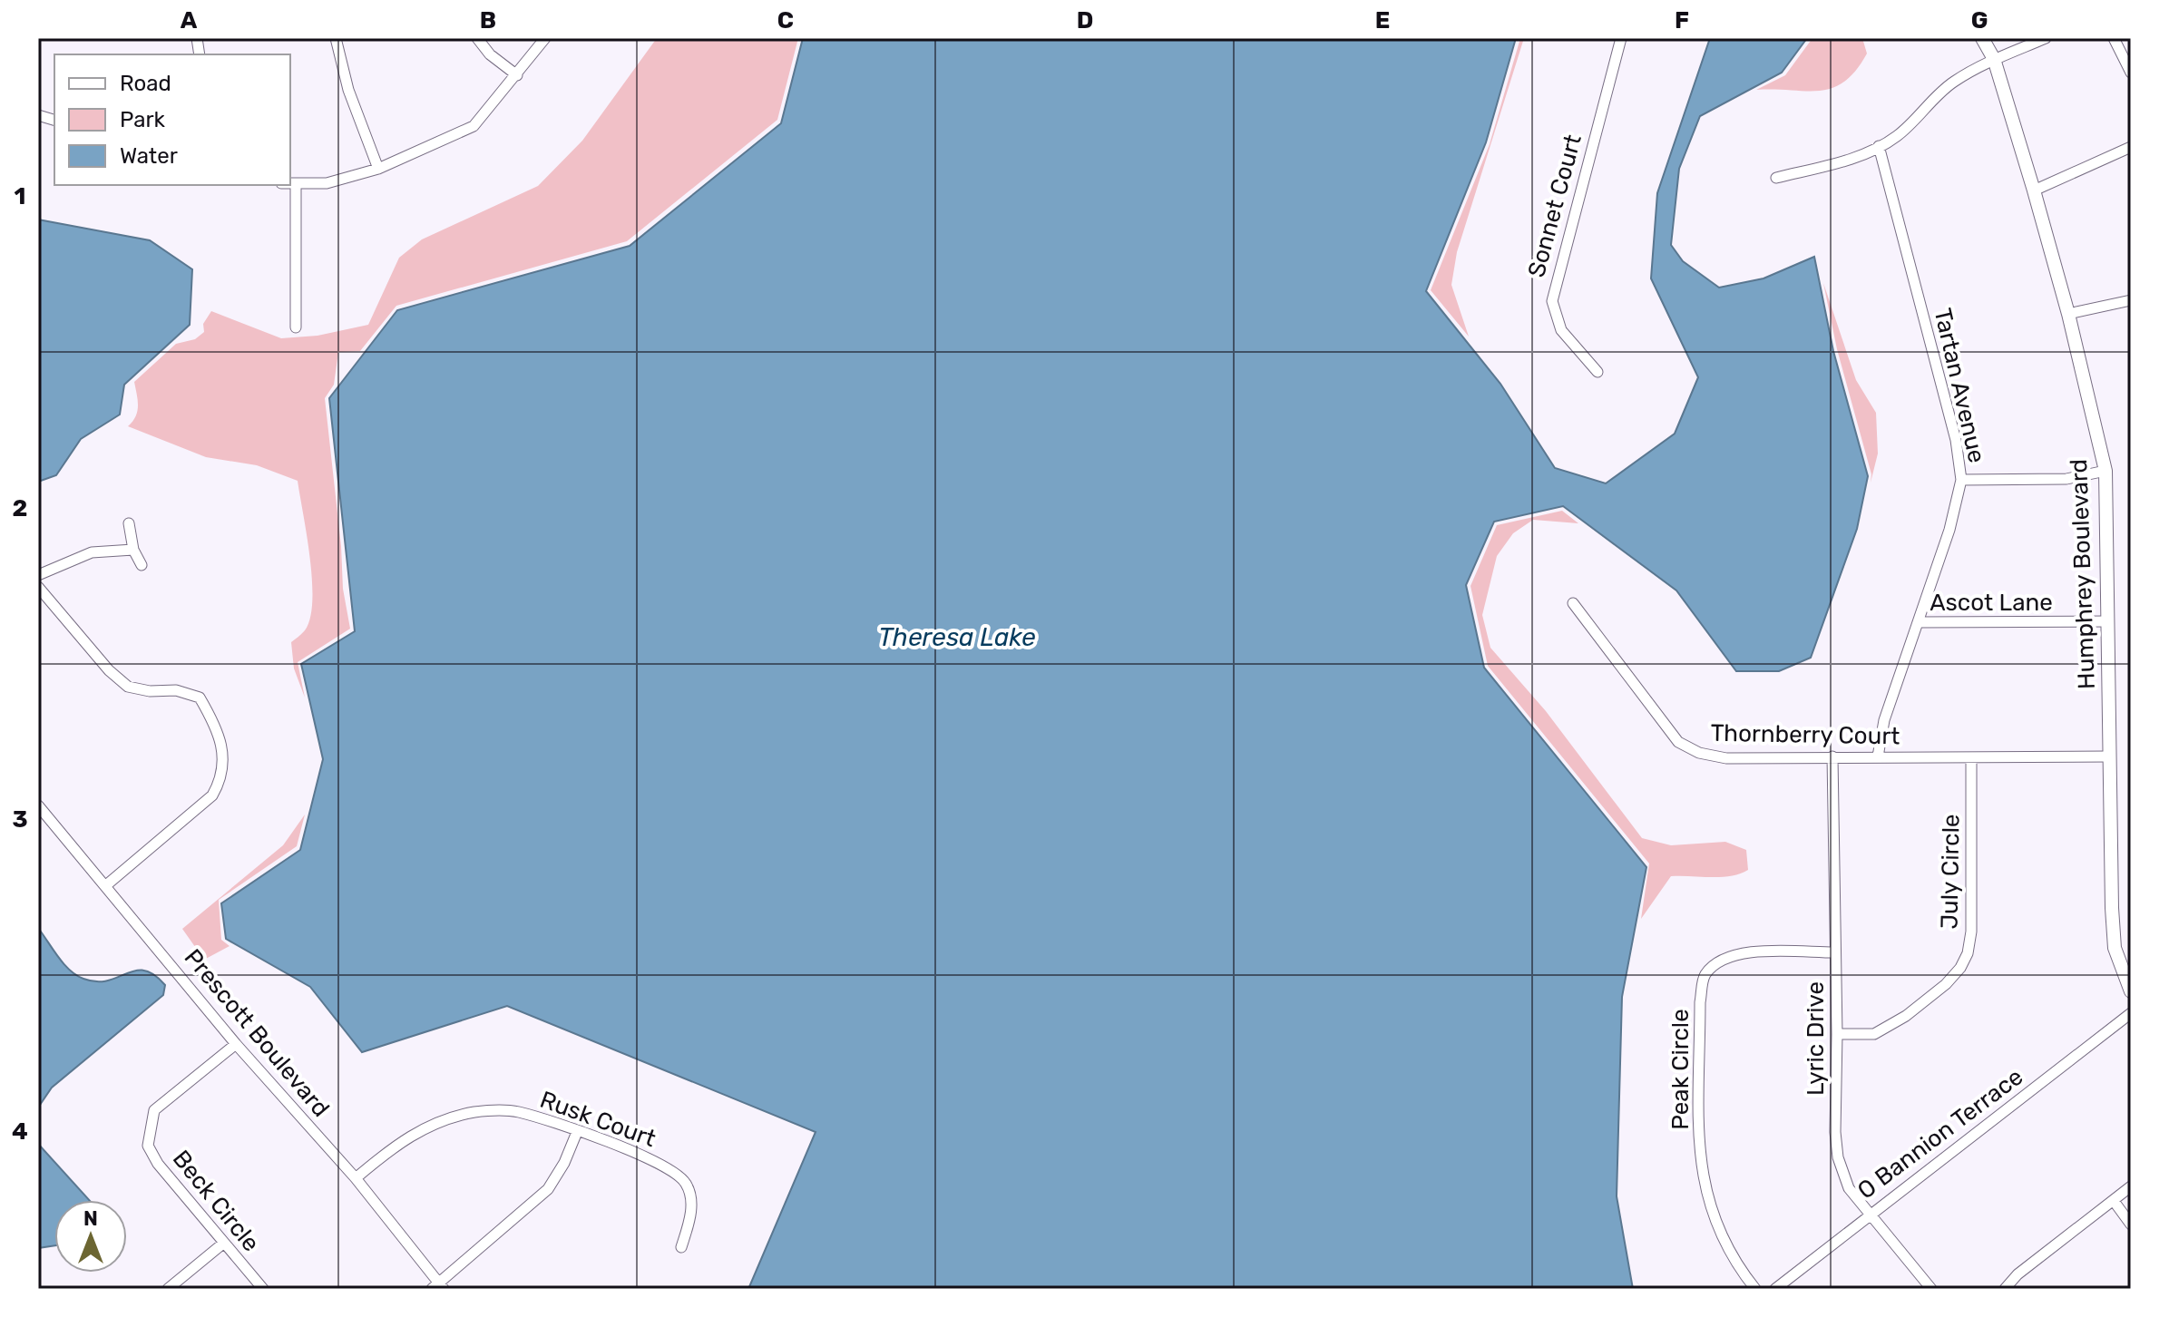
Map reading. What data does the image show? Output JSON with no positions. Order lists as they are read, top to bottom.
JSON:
{
  "streets": {
    "street": [
      "Sonnet Court",
      "Tartan Avenue",
      "Humphrey Boulevard",
      "Ascot Lane",
      "Thornberry Court",
      "July Circle",
      "Prescott Boulevard",
      "Lyric Drive",
      "Peak Circle",
      "Rusk Court",
      "O Bannion Terrace",
      "Beck Circle"
    ]
  },
  "crossings": [
    ["Tartan Avenue", "Ascot Lane"],
    ["Tartan Avenue", "Thornberry Court"],
    ["Humphrey Boulevard", "Ascot Lane"],
    ["Humphrey Boulevard", "Thornberry Court"],
    ["Thornberry Court", "July Circle"],
    ["Thornberry Court", "Lyric Drive"],
    ["July Circle", "Lyric Drive"],
    ["Prescott Boulevard", "Rusk Court"],
    ["Prescott Boulevard", "Beck Circle"],
    ["Lyric Drive", "Peak Circle"],
    ["Lyric Drive", "O Bannion Terrace"]
  ],
  "water": ["Theresa Lake"],
  "legend": ["Road", "Park", "Water"],
  "north": "top",
  "grid": {
    "columns": [
      "A",
      "B",
      "C",
      "D",
      "E",
      "F",
      "G"
    ],
    "rows": [
      "1",
      "2",
      "3",
      "4"
    ]
  }
}
